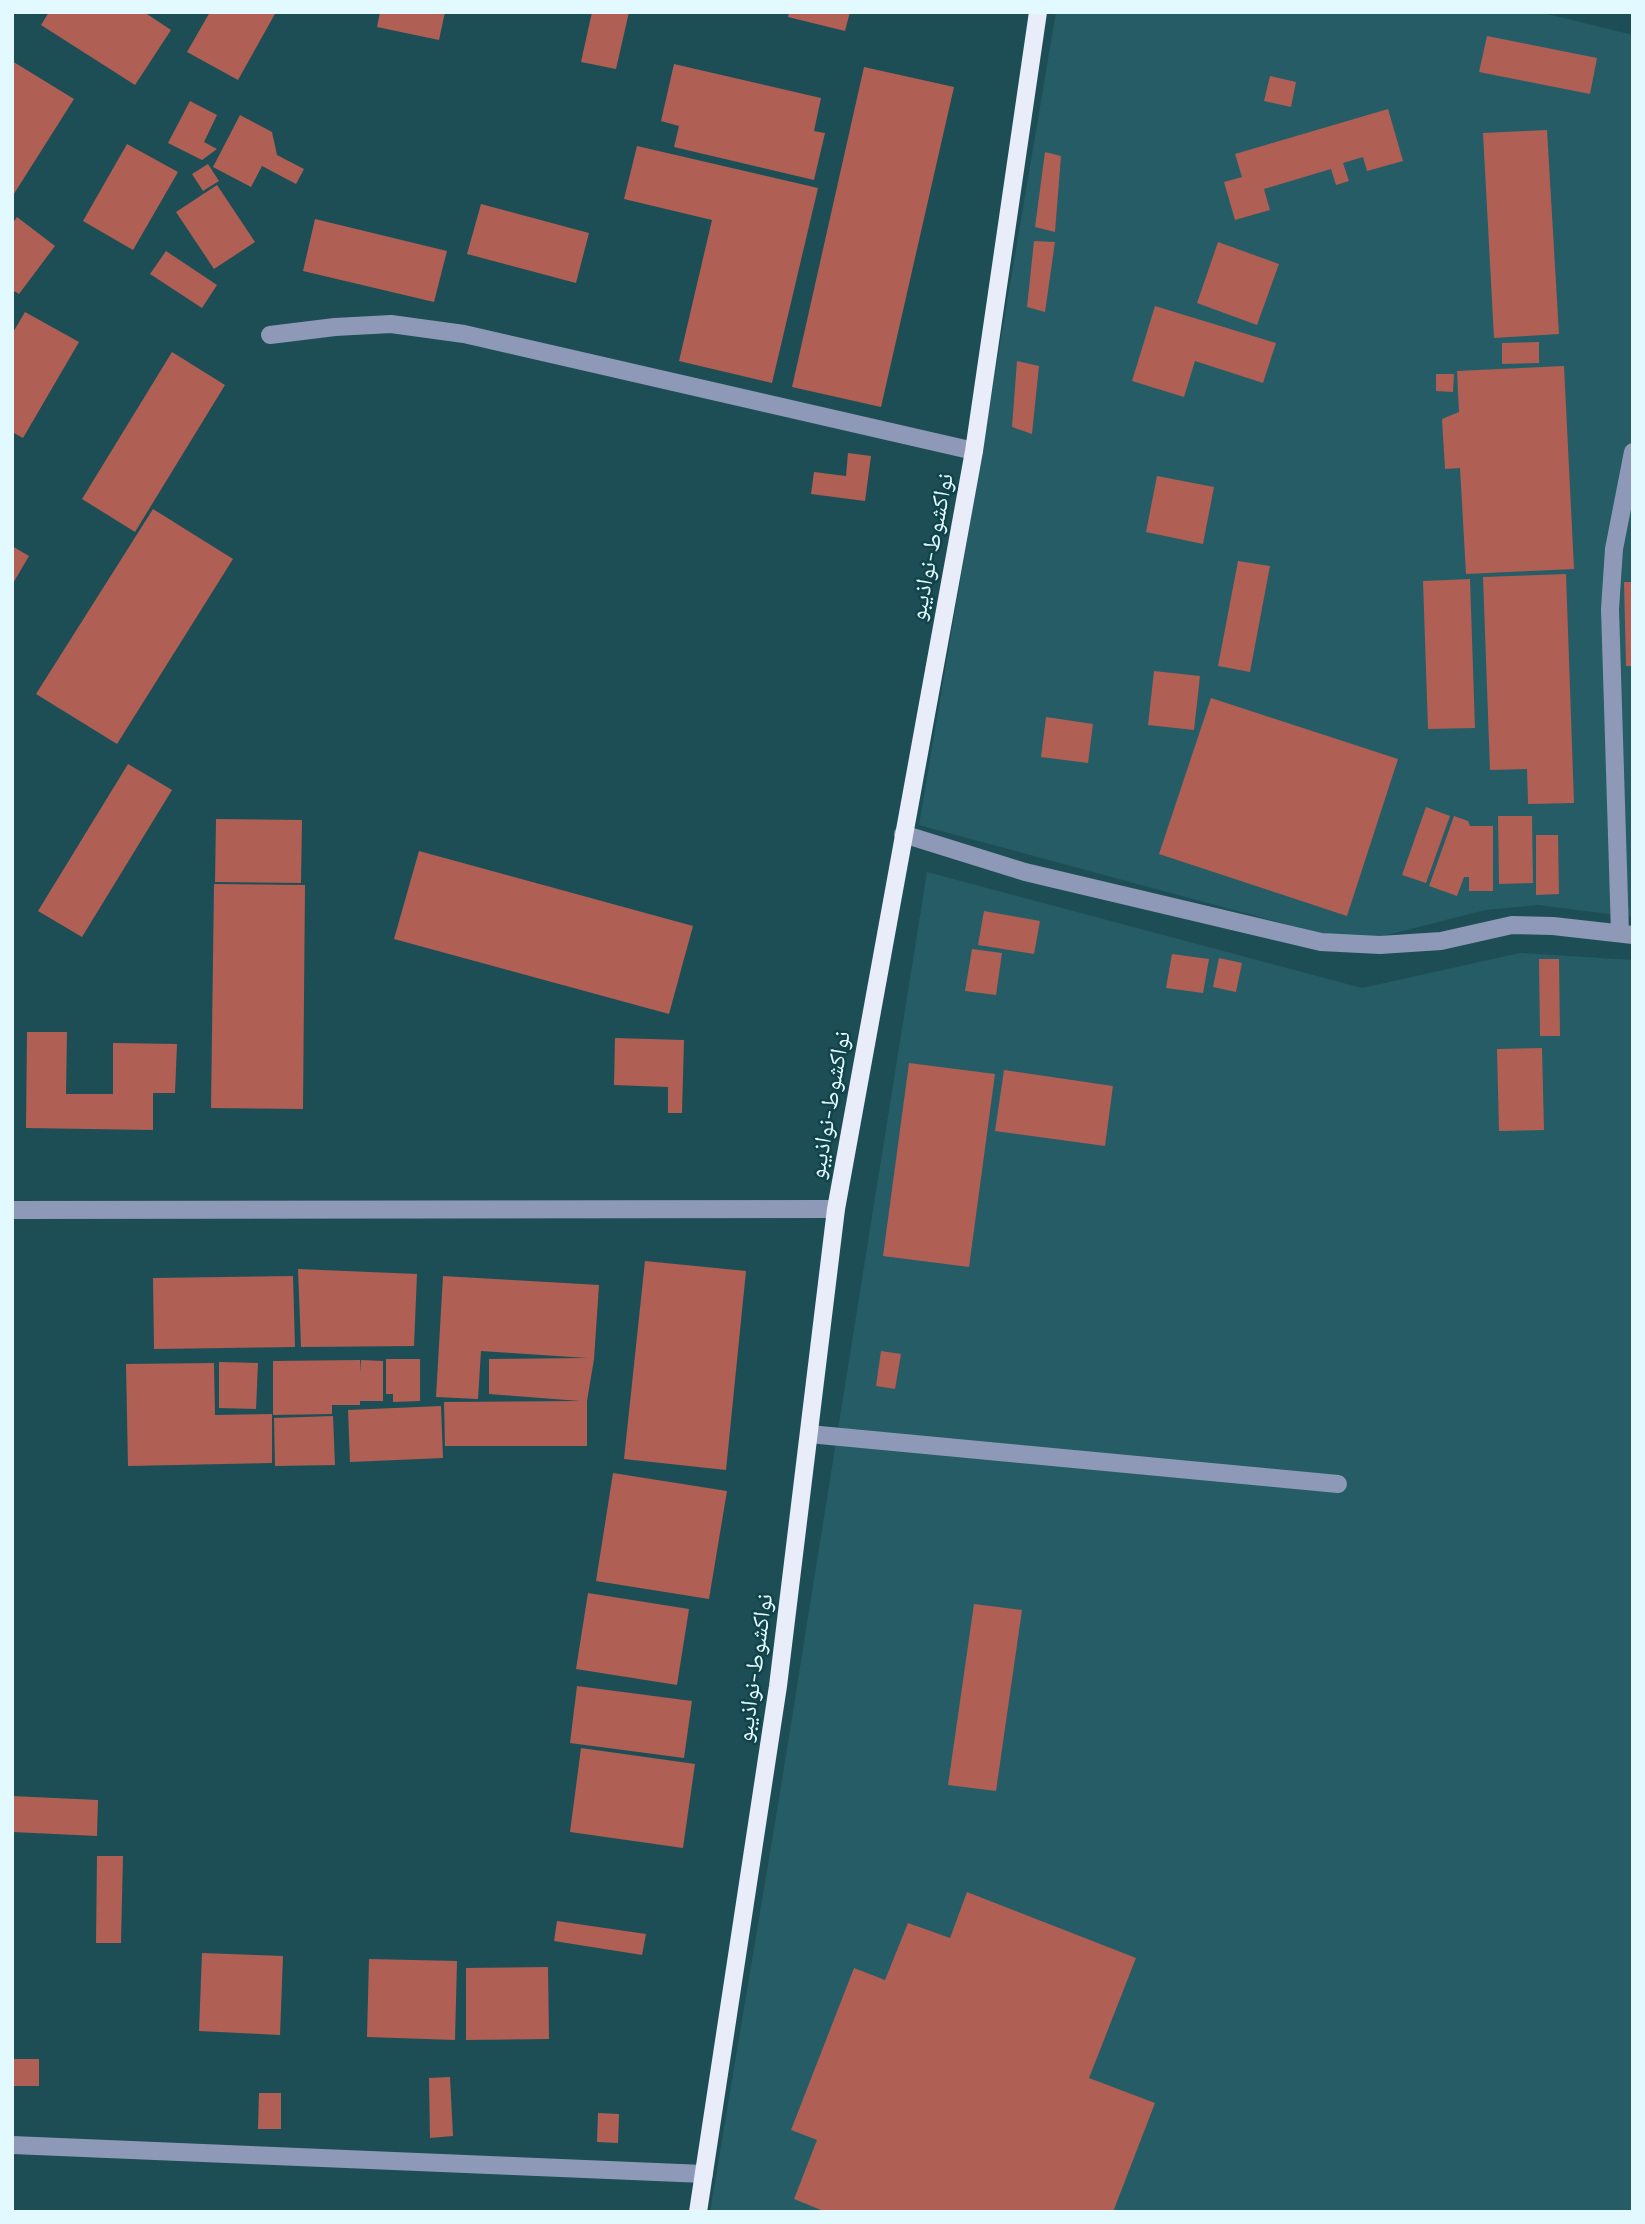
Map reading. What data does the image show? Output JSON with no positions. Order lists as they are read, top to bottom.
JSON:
{
  "streets": {
    "main road": ["نواكشوط-نواذيبو"]
  }
}
